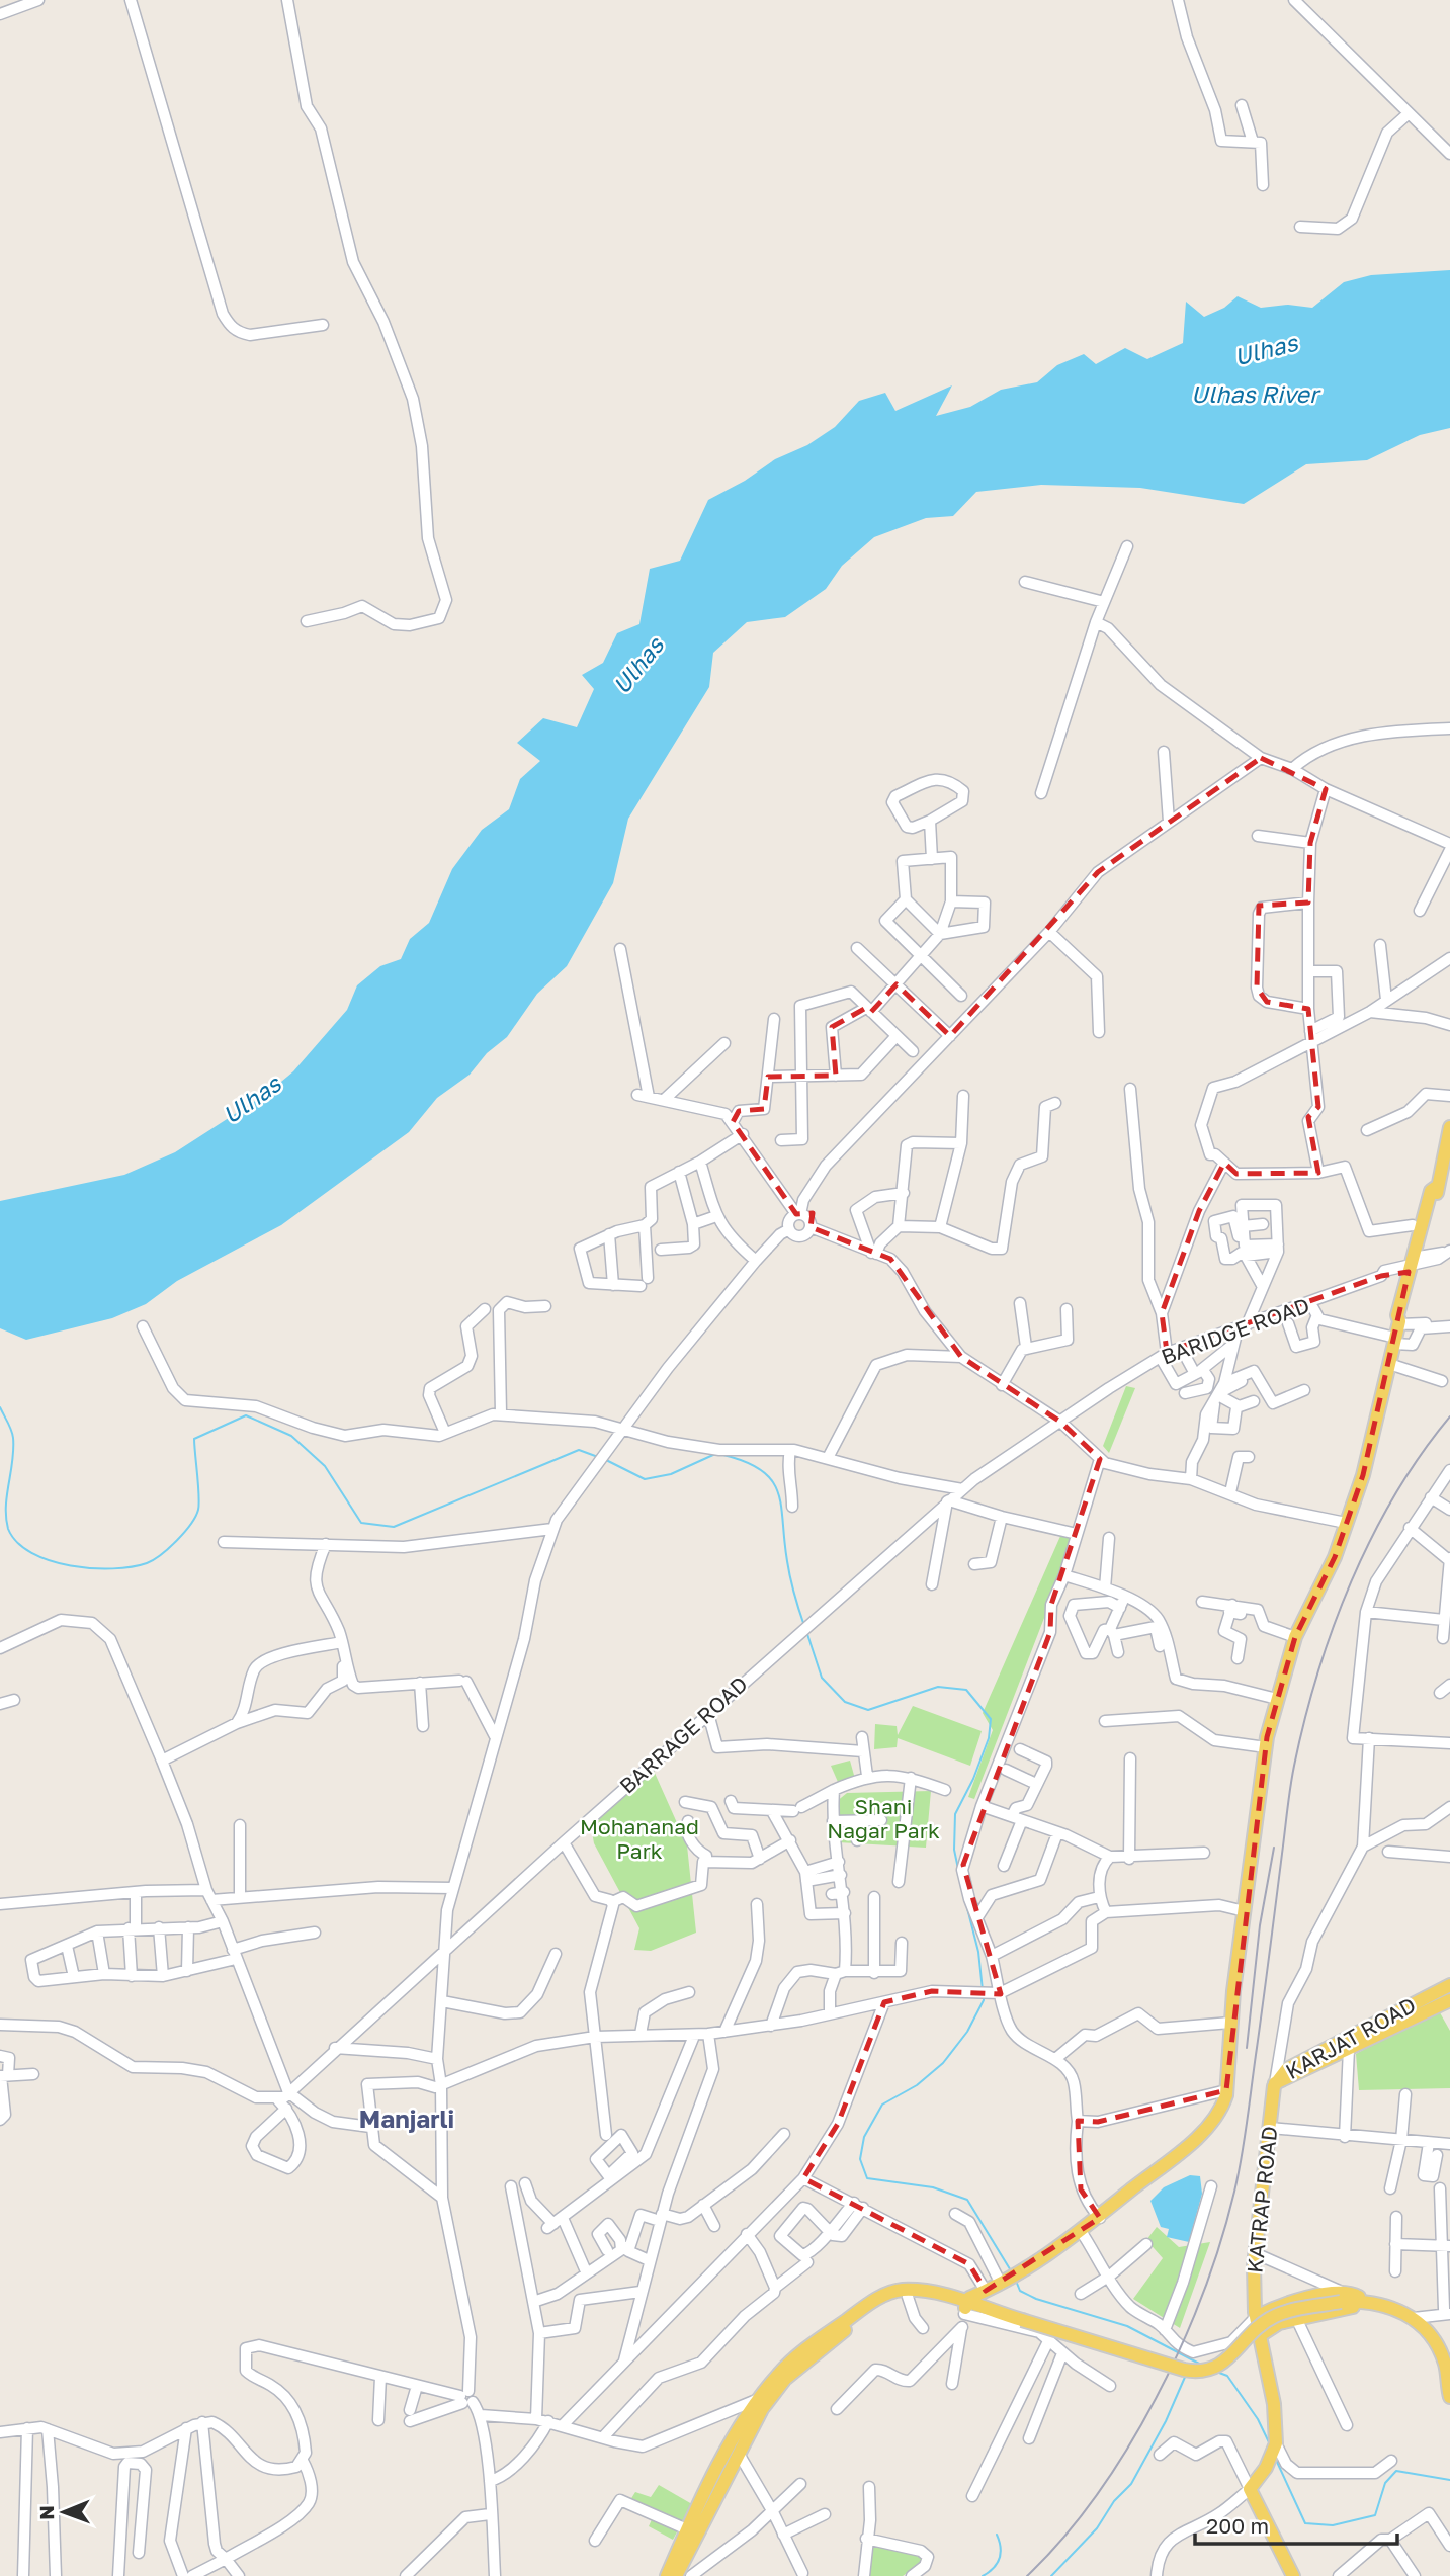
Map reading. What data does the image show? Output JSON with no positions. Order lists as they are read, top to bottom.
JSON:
{
  "streets": {
    "main road": ["KARJAT ROAD", "KATRAP ROAD"],
    "street": ["BARIDGE ROAD", "BARRAGE ROAD"]
  },
  "crossings": [
    ["BARIDGE ROAD", "BARRAGE ROAD"],
    ["KARJAT ROAD", "KATRAP ROAD"]
  ],
  "districts": ["Manjarli"],
  "water": ["Ulhas", "Ulhas River"],
  "parks": ["Shani Nagar Park", "Mohananad Park"],
  "scale_bar": "200 m",
  "north": "left"
}
